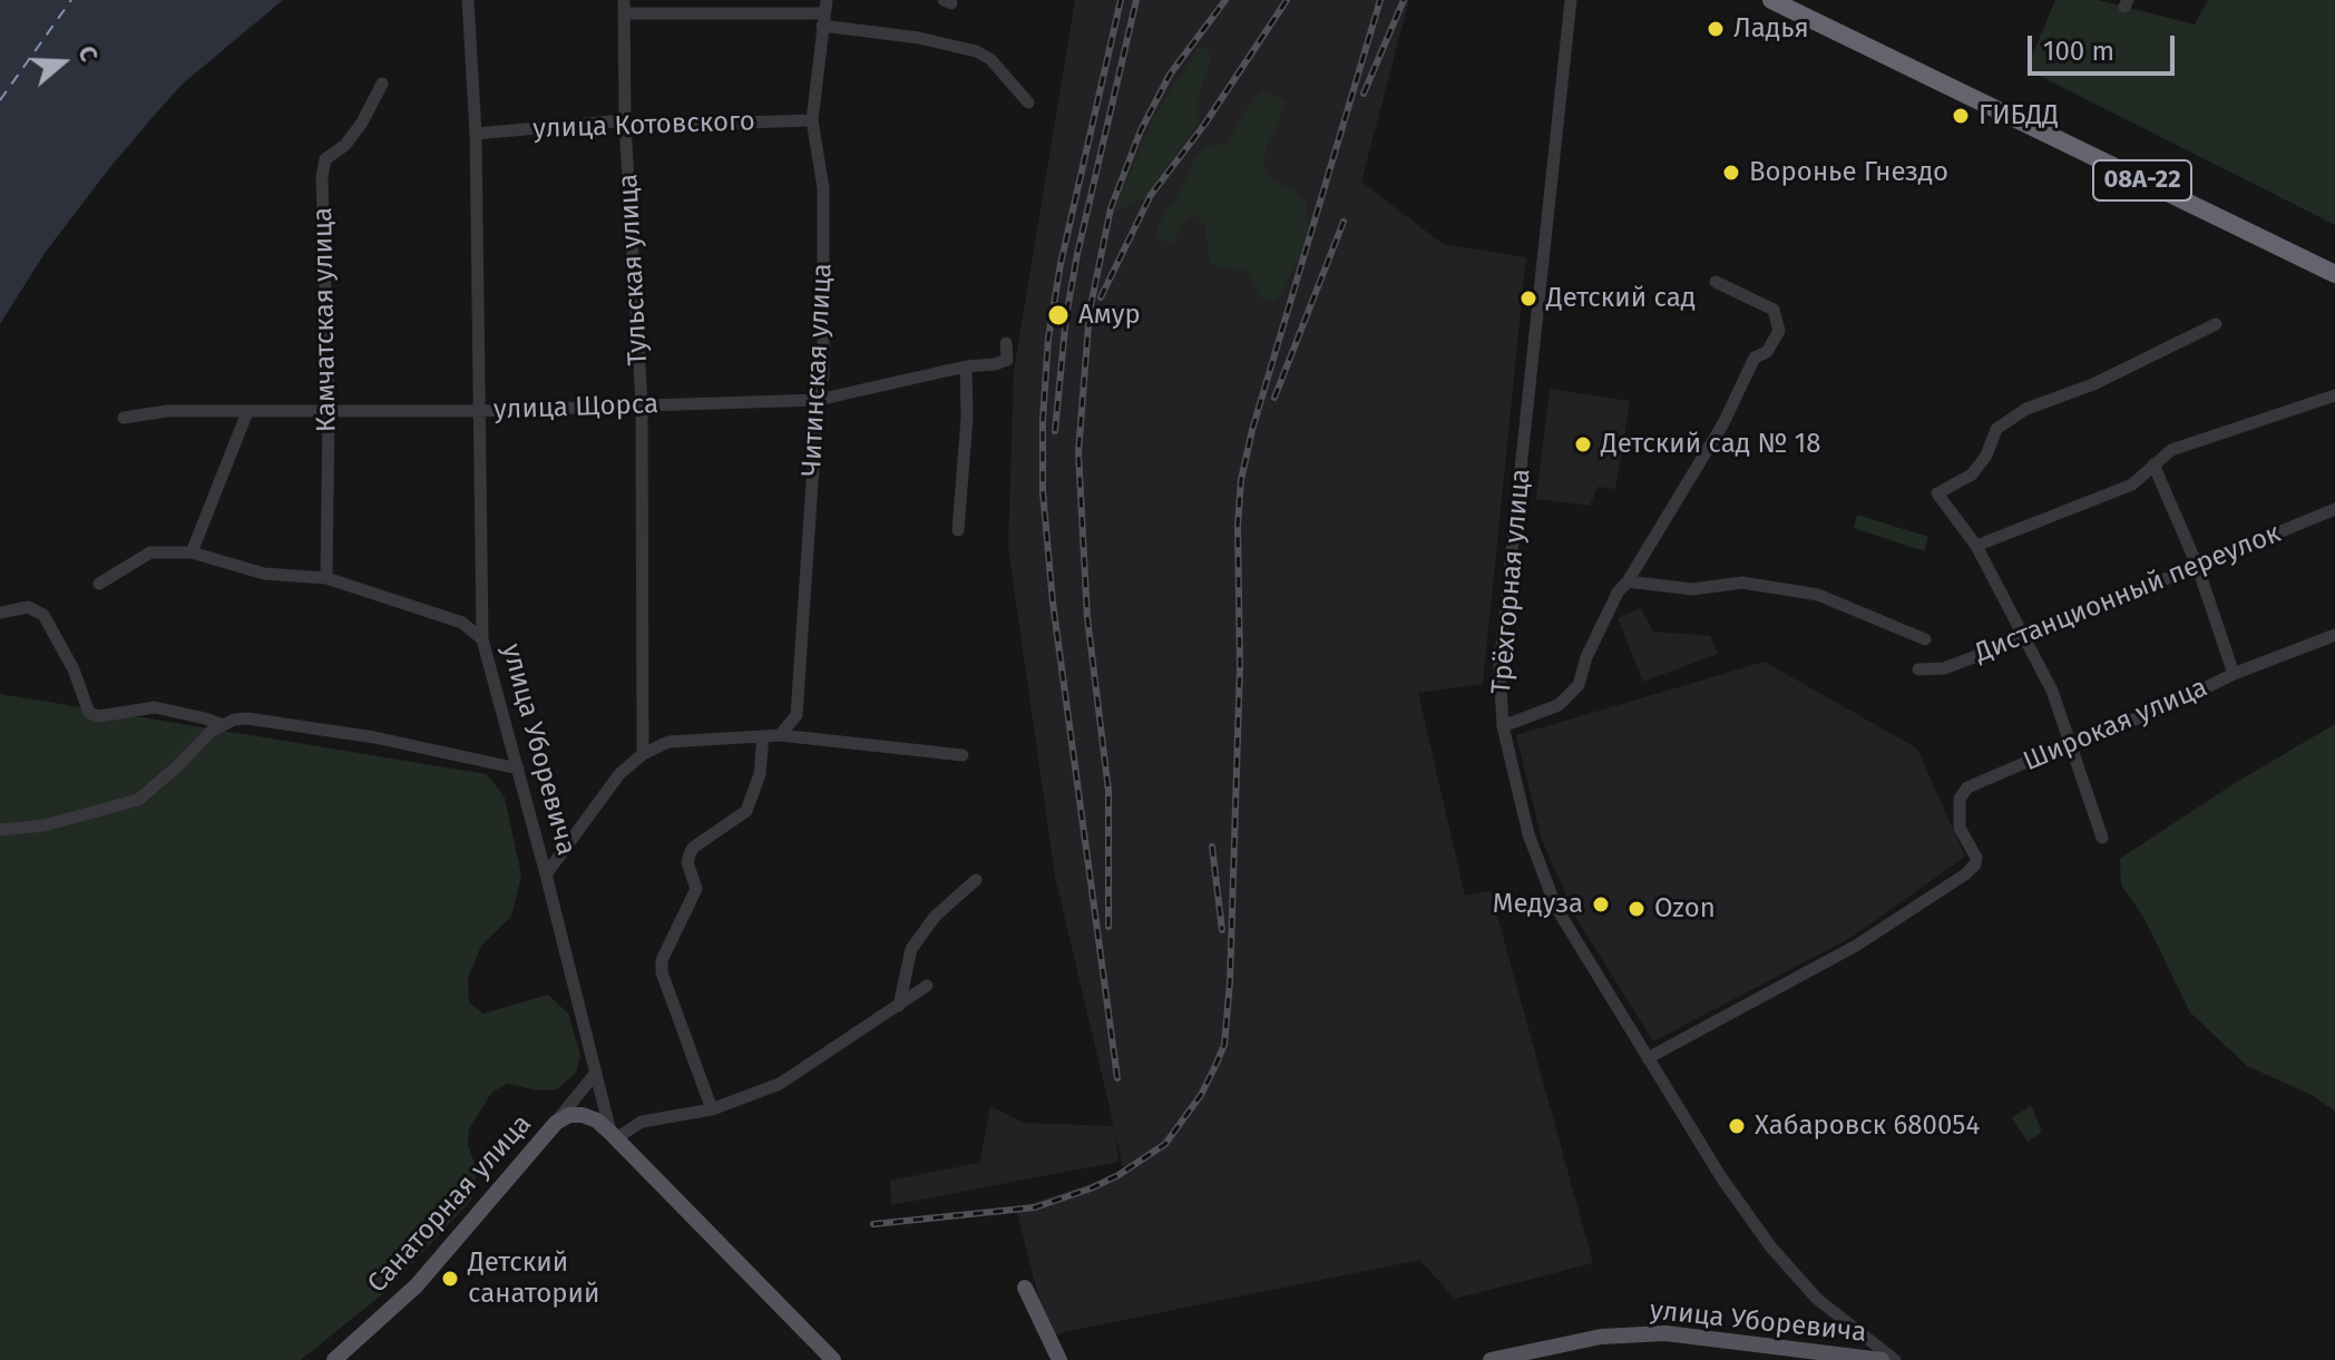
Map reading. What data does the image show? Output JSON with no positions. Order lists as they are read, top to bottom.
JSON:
{
  "streets": {
    "highway": ["08А-22"],
    "main road": ["улица Уборевича", "Санаторная улица"],
    "street": [
      "улица Котовского",
      "Тульская улица",
      "Камчатская улица",
      "Читинская улица",
      "улица Щорса",
      "Трёхгорная улица",
      "Дистанционный переулок",
      "Широкая улица"
    ]
  },
  "crossings": [
    ["улица Котовского", "Тульская улица"],
    ["улица Котовского", "Читинская улица"],
    ["улица Котовского", "улица Уборевича"],
    ["Тульская улица", "улица Щорса"],
    ["Камчатская улица", "улица Щорса"],
    ["Читинская улица", "улица Щорса"],
    ["улица Щорса", "улица Уборевича"],
    ["Трёхгорная улица", "Широкая улица"],
    ["улица Уборевича", "Санаторная улица"]
  ],
  "places": [
    "Ладья",
    "ГИБДД",
    "Воронье Гнездо",
    "Детский сад",
    "Амур",
    "Детский сад № 18",
    "Медуза",
    "Ozon",
    "Хабаровск 680054",
    "Детский санаторий"
  ],
  "scale_bar": "100 m",
  "north": "right"
}
